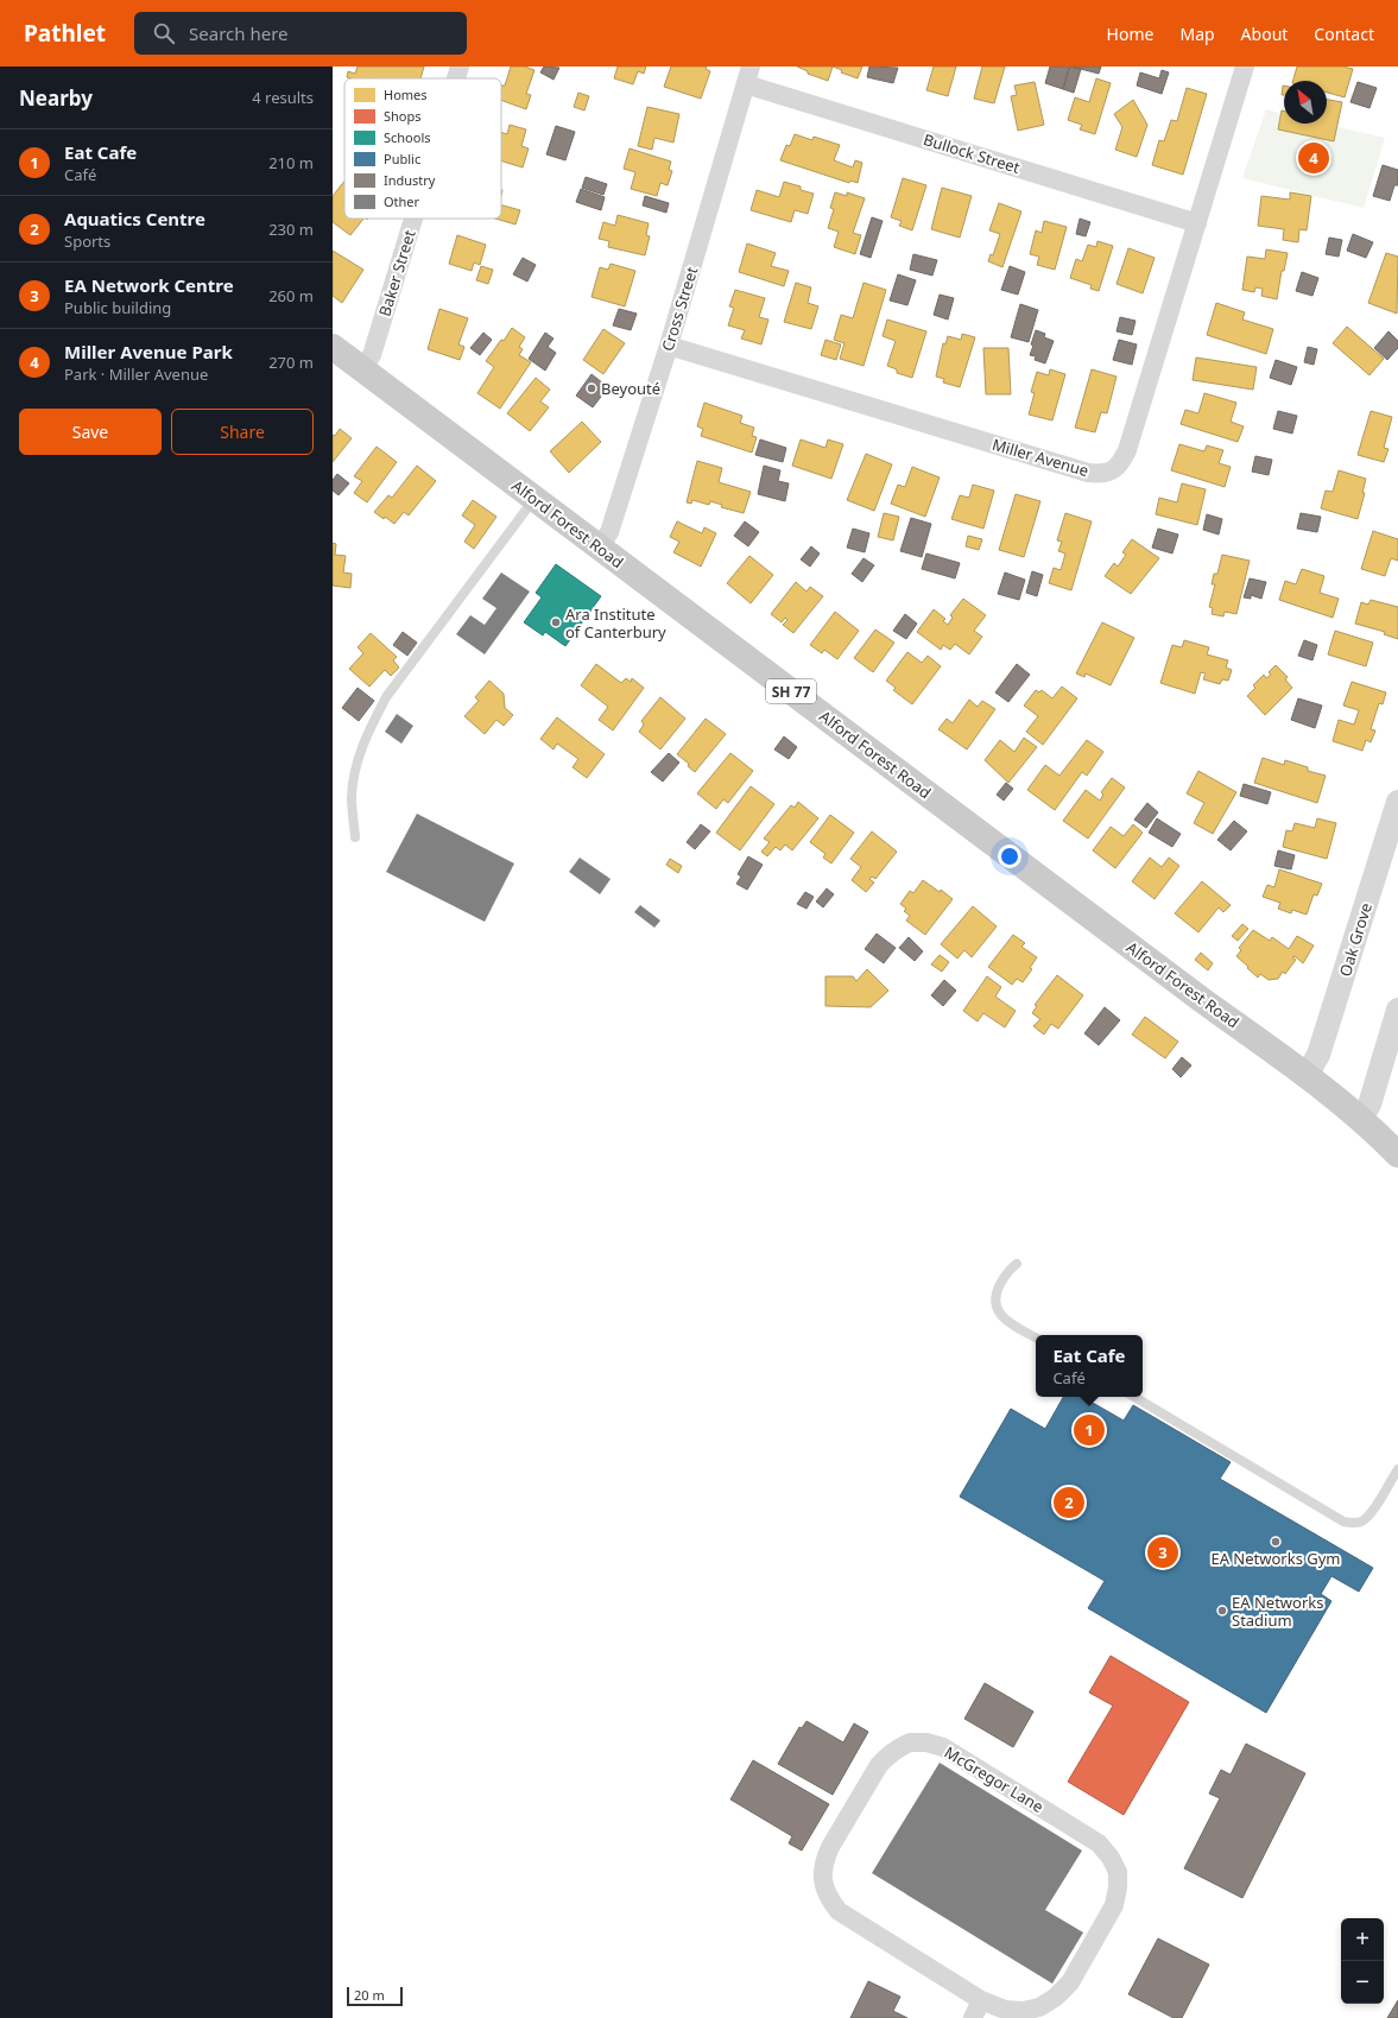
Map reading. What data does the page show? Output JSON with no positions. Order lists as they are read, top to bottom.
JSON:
{
  "streets": {
    "main road": ["Alford Forest Road", "SH 77"],
    "street": [
      "Bullock Street",
      "Baker Street",
      "Cross Street",
      "Miller Avenue",
      "Oak Grove",
      "McGregor Lane"
    ]
  },
  "crossings": [
    ["Bullock Street", "Cross Street"],
    ["Bullock Street", "Miller Avenue"],
    ["Baker Street", "Alford Forest Road"],
    ["Cross Street", "Miller Avenue"],
    ["Cross Street", "Alford Forest Road"],
    ["Alford Forest Road", "SH 77"],
    ["Alford Forest Road", "Oak Grove"],
    ["SH 77", "Oak Grove"]
  ],
  "places": [
    "Beyouté",
    "Ara Institute of Canterbury",
    "EA Networks Gym",
    "EA Networks Stadium"
  ],
  "legend": [
    "Homes",
    "Shops",
    "Schools",
    "Public",
    "Industry",
    "Other"
  ],
  "scale_bar": "20 m",
  "north": "top left",
  "page": {
    "header": "Pathlet",
    "search": "Search here",
    "nav": [
      "Home",
      "Map",
      "About",
      "Contact"
    ],
    "heading": ["Nearby", "4 results"],
    "list": [
      {
        "mark": "1",
        "name": "Eat Cafe",
        "note": "Café",
        "value": "210 m"
      },
      {
        "mark": "2",
        "name": "Aquatics Centre",
        "note": "Sports",
        "value": "230 m"
      },
      {
        "mark": "3",
        "name": "EA Network Centre",
        "note": "Public building",
        "value": "260 m"
      },
      {
        "mark": "4",
        "name": "Miller Avenue Park",
        "note": "Park · Miller Avenue",
        "value": "270 m"
      }
    ],
    "pins": [
      "4",
      "1",
      "2",
      "3"
    ],
    "buttons": ["Save", "Share"],
    "popup": ["Eat Cafe", "Café"],
    "map_buttons": ["+", "−"],
    "scale": "20 m"
  }
}
